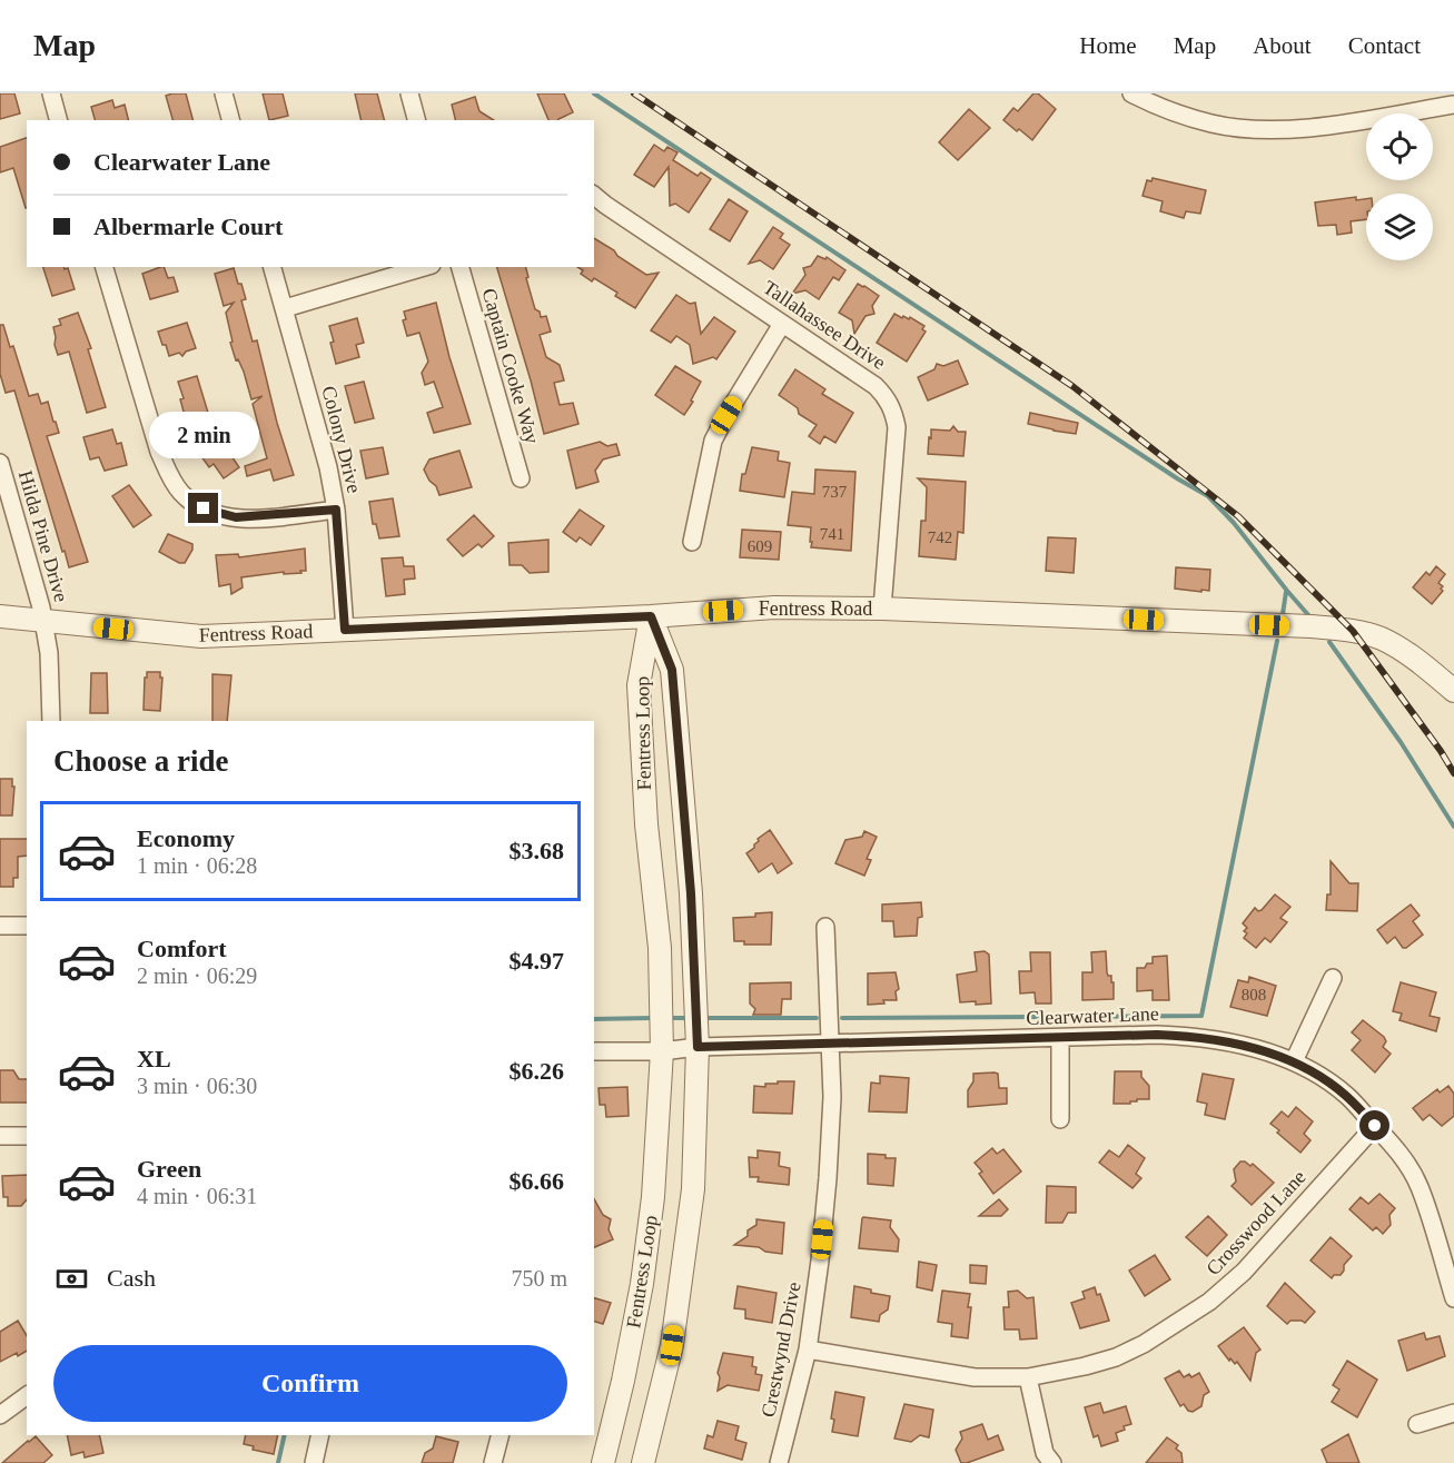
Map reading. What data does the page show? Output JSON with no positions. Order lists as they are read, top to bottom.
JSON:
{
  "streets": {
    "street": [
      "Tallahassee Drive",
      "Captain Cooke Way",
      "Colony Drive",
      "Hilda Pine Drive",
      "Fentress Road",
      "Fentress Loop",
      "Clearwater Lane",
      "Crosswood Lane",
      "Crestwynd Drive"
    ]
  },
  "crossings": [
    ["Tallahassee Drive", "Fentress Road"],
    ["Colony Drive", "Fentress Road"],
    ["Hilda Pine Drive", "Fentress Road"],
    ["Fentress Road", "Fentress Loop"],
    ["Fentress Loop", "Clearwater Lane"],
    ["Clearwater Lane", "Crosswood Lane"],
    ["Clearwater Lane", "Crestwynd Drive"],
    ["Crosswood Lane", "Crestwynd Drive"]
  ],
  "house_numbers": [
    "737",
    "741",
    "742",
    "609",
    "808"
  ],
  "page": {
    "header": "Map",
    "nav": [
      "Home",
      "Map",
      "About",
      "Contact"
    ],
    "banner": ["Clearwater Lane", "Albermarle Court"],
    "bubble": "2 min",
    "heading": "Choose a ride",
    "list": [
      {
        "name": "Economy",
        "note": "1 min · 06:28",
        "value": "$3.68"
      },
      {
        "name": "Comfort",
        "note": "2 min · 06:29",
        "value": "$4.97"
      },
      {
        "name": "XL",
        "note": "3 min · 06:30",
        "value": "$6.26"
      },
      {
        "name": "Green",
        "note": "4 min · 06:31",
        "value": "$6.66"
      }
    ],
    "pay": ["Cash", "750 m"],
    "buttons": "Confirm"
  }
}
